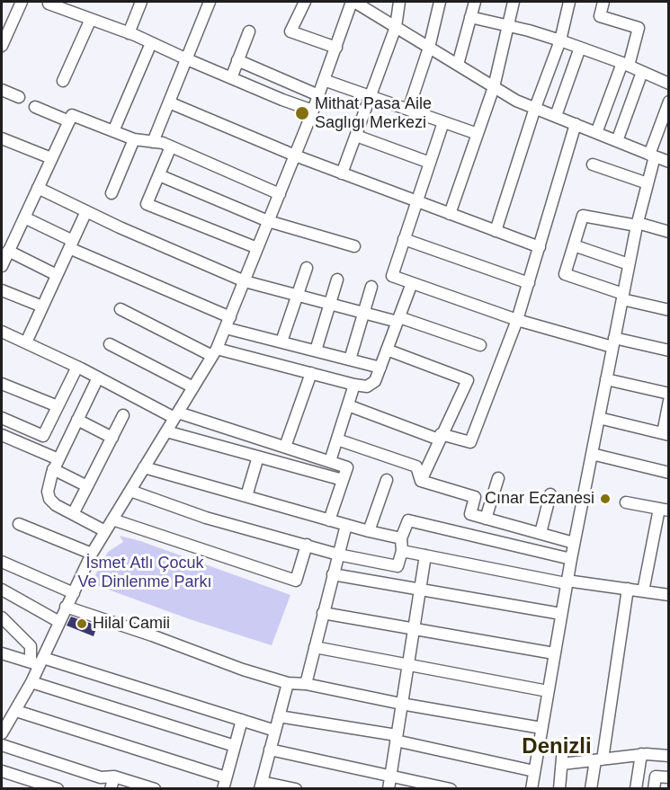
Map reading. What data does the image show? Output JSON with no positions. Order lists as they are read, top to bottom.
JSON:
{
  "districts": ["Denizli"],
  "parks": ["İsmet Atlı Çocuk Ve Dinlenme Parkı"],
  "places": ["Mithat Pasa Aile Saglıgı Merkezi", "Cınar Eczanesi", "Hilal Camii"]
}
